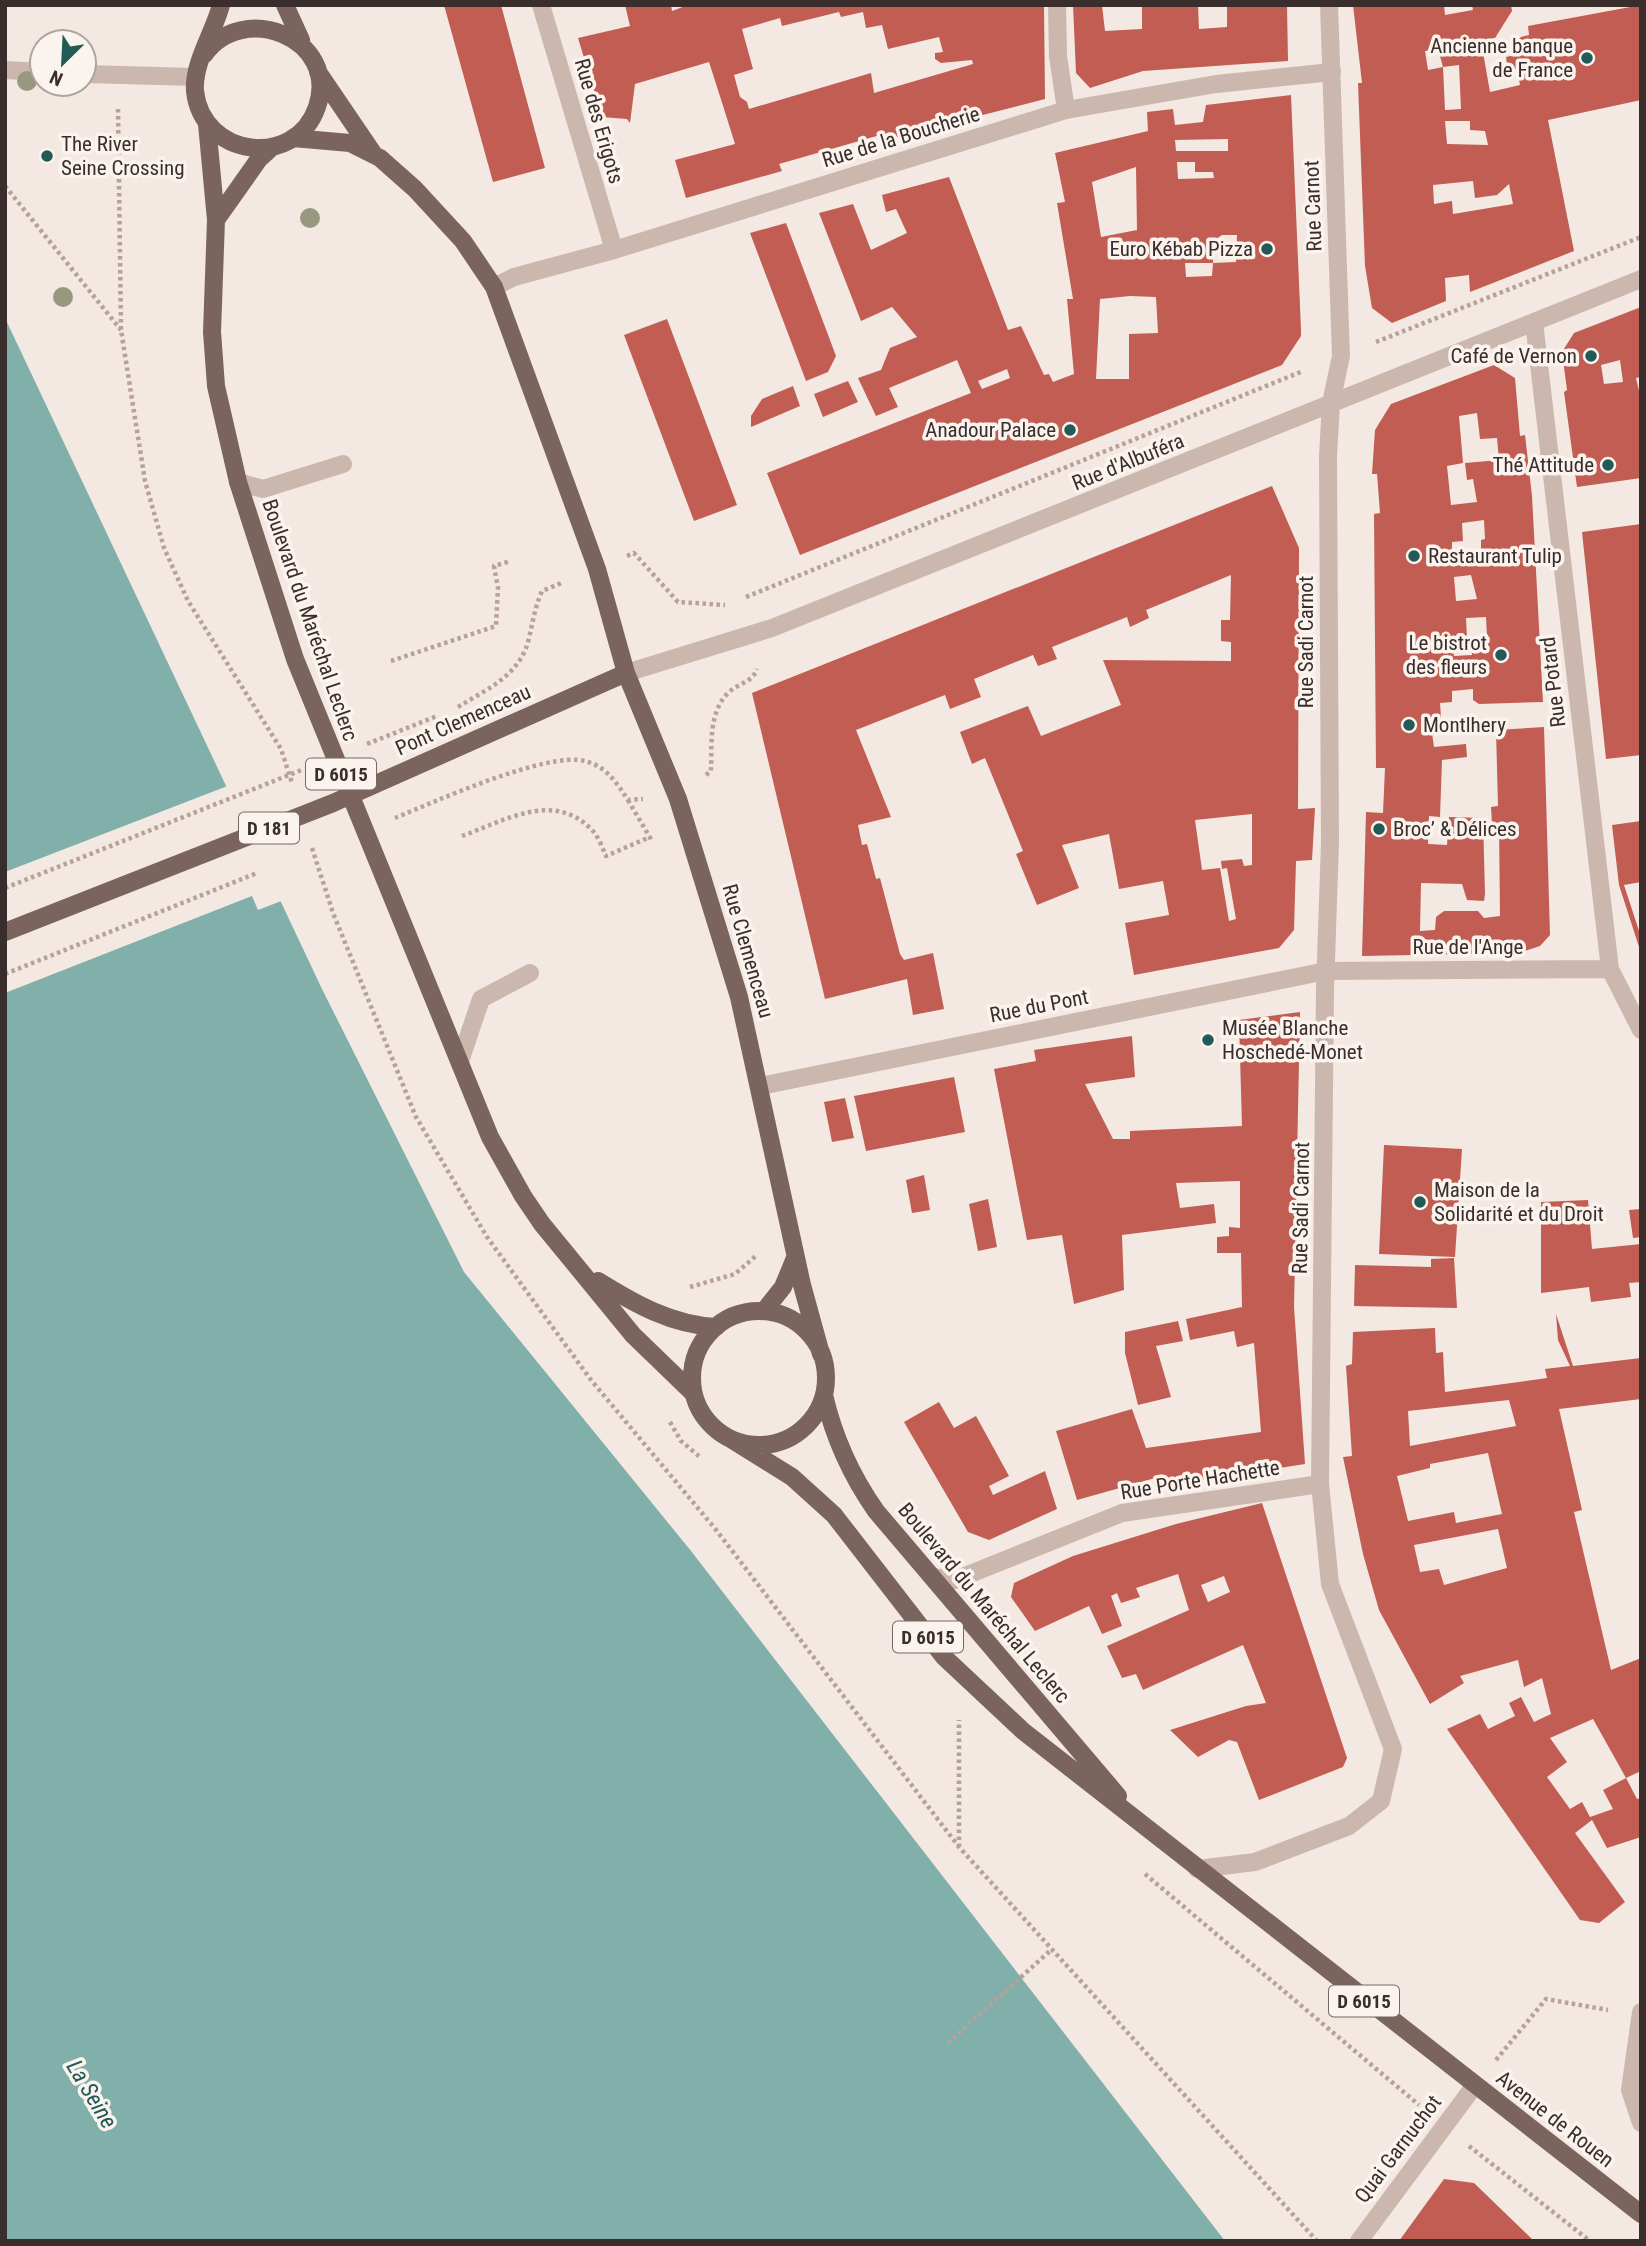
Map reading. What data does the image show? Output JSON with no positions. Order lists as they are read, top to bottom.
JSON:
{
  "streets": {
    "main road": [
      "Boulevard du Maréchal Leclerc",
      "Pont Clemenceau",
      "D 6015",
      "D 181",
      "Rue Clemenceau",
      "Avenue de Rouen"
    ],
    "street": [
      "Rue des Erigots",
      "Rue de la Boucherie",
      "Rue Carnot",
      "Rue d'Albuféra",
      "Rue Sadi Carnot",
      "Rue Potard",
      "Rue de l'Ange",
      "Rue du Pont",
      "Rue Porte Hachette",
      "Quai Garnuchot"
    ]
  },
  "crossings": [
    ["Rue des Erigots", "Rue de la Boucherie"],
    ["Rue de la Boucherie", "Rue Carnot"],
    ["Rue de la Boucherie", "Rue Clemenceau"],
    ["Rue Carnot", "Rue d'Albuféra"],
    ["Rue Carnot", "Rue Sadi Carnot"],
    ["Rue d'Albuféra", "Rue Sadi Carnot"],
    ["Rue d'Albuféra", "Rue Potard"],
    ["Rue d'Albuféra", "Pont Clemenceau"],
    ["Rue d'Albuféra", "Rue Clemenceau"],
    ["Boulevard du Maréchal Leclerc", "Rue Sadi Carnot"],
    ["Boulevard du Maréchal Leclerc", "Rue Clemenceau"],
    ["Boulevard du Maréchal Leclerc", "Rue Porte Hachette"],
    ["Boulevard du Maréchal Leclerc", "Avenue de Rouen"],
    ["Boulevard du Maréchal Leclerc", "Quai Garnuchot"],
    ["Rue Sadi Carnot", "Rue de l'Ange"],
    ["Rue Sadi Carnot", "Rue du Pont"],
    ["Rue Sadi Carnot", "Rue Porte Hachette"],
    ["Rue Potard", "Rue de l'Ange"],
    ["Pont Clemenceau", "Rue Clemenceau"],
    ["Rue de l'Ange", "Rue du Pont"],
    ["Rue Clemenceau", "Rue du Pont"],
    ["Avenue de Rouen", "Quai Garnuchot"]
  ],
  "water": ["La Seine"],
  "places": [
    "Ancienne banque de France",
    "The River Seine Crossing",
    "Euro Kébab Pizza",
    "Café de Vernon",
    "Anadour Palace",
    "Thé Attitude",
    "Restaurant Tulip",
    "Le bistrot des fleurs",
    "Montlhery",
    "Broc’ & Délices",
    "Musée Blanche Hoschedé-Monet",
    "Maison de la Solidarité et du Droit"
  ],
  "north": "bottom left"
}
